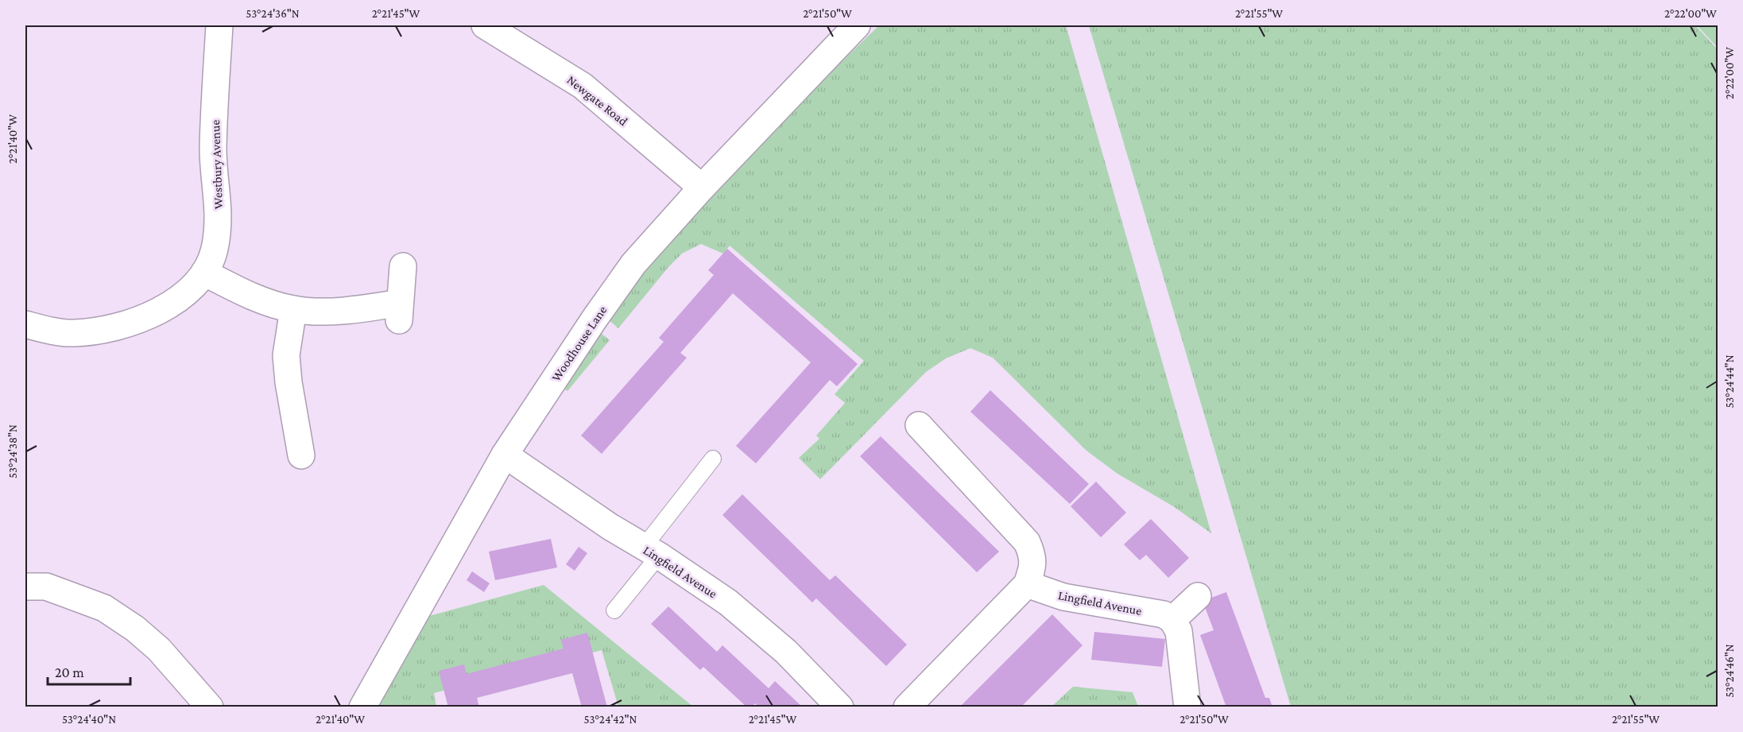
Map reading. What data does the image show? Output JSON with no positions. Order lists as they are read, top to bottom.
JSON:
{
  "streets": {
    "street": [
      "Newgate Road",
      "Westbury Avenue",
      "Woodhouse Lane",
      "Lingfield Avenue"
    ]
  },
  "crossings": [
    ["Newgate Road", "Woodhouse Lane"],
    ["Woodhouse Lane", "Lingfield Avenue"]
  ],
  "scale_bar": "20 m",
  "coordinates": [
    "53°24'36\"N",
    "2°21'45\"W",
    "2°21'50\"W",
    "2°21'55\"W",
    "2°22'00\"W",
    "2°21'40\"W",
    "53°24'44\"N",
    "53°24'38\"N",
    "53°24'46\"N",
    "53°24'40\"N",
    "53°24'42\"N"
  ]
}
